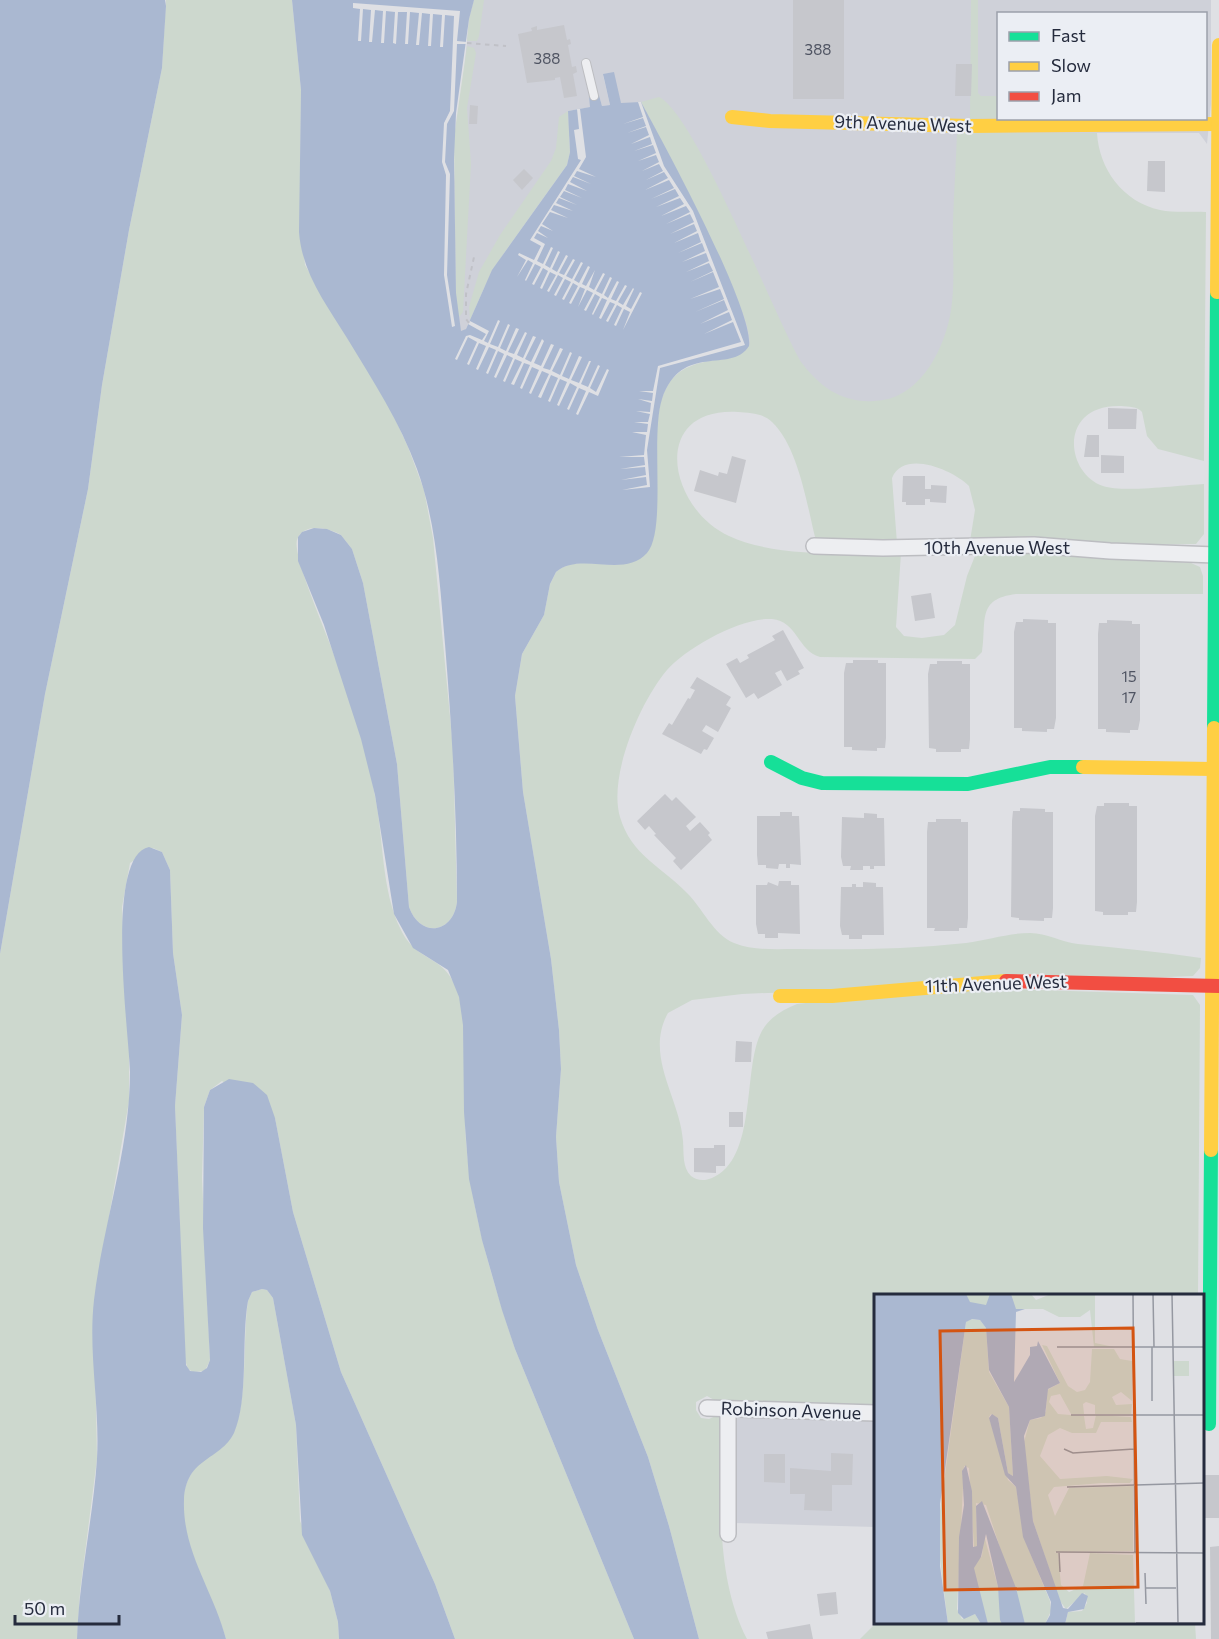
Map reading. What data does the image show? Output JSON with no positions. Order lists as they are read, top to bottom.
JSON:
{
  "streets": {
    "street": [
      "9th Avenue West",
      "10th Avenue West",
      "11th Avenue West",
      "Robinson Avenue"
    ]
  },
  "house_numbers": [
    "388",
    "388",
    "15",
    "17"
  ],
  "legend": ["Fast", "Slow", "Jam"],
  "scale_bar": "50 m"
}
